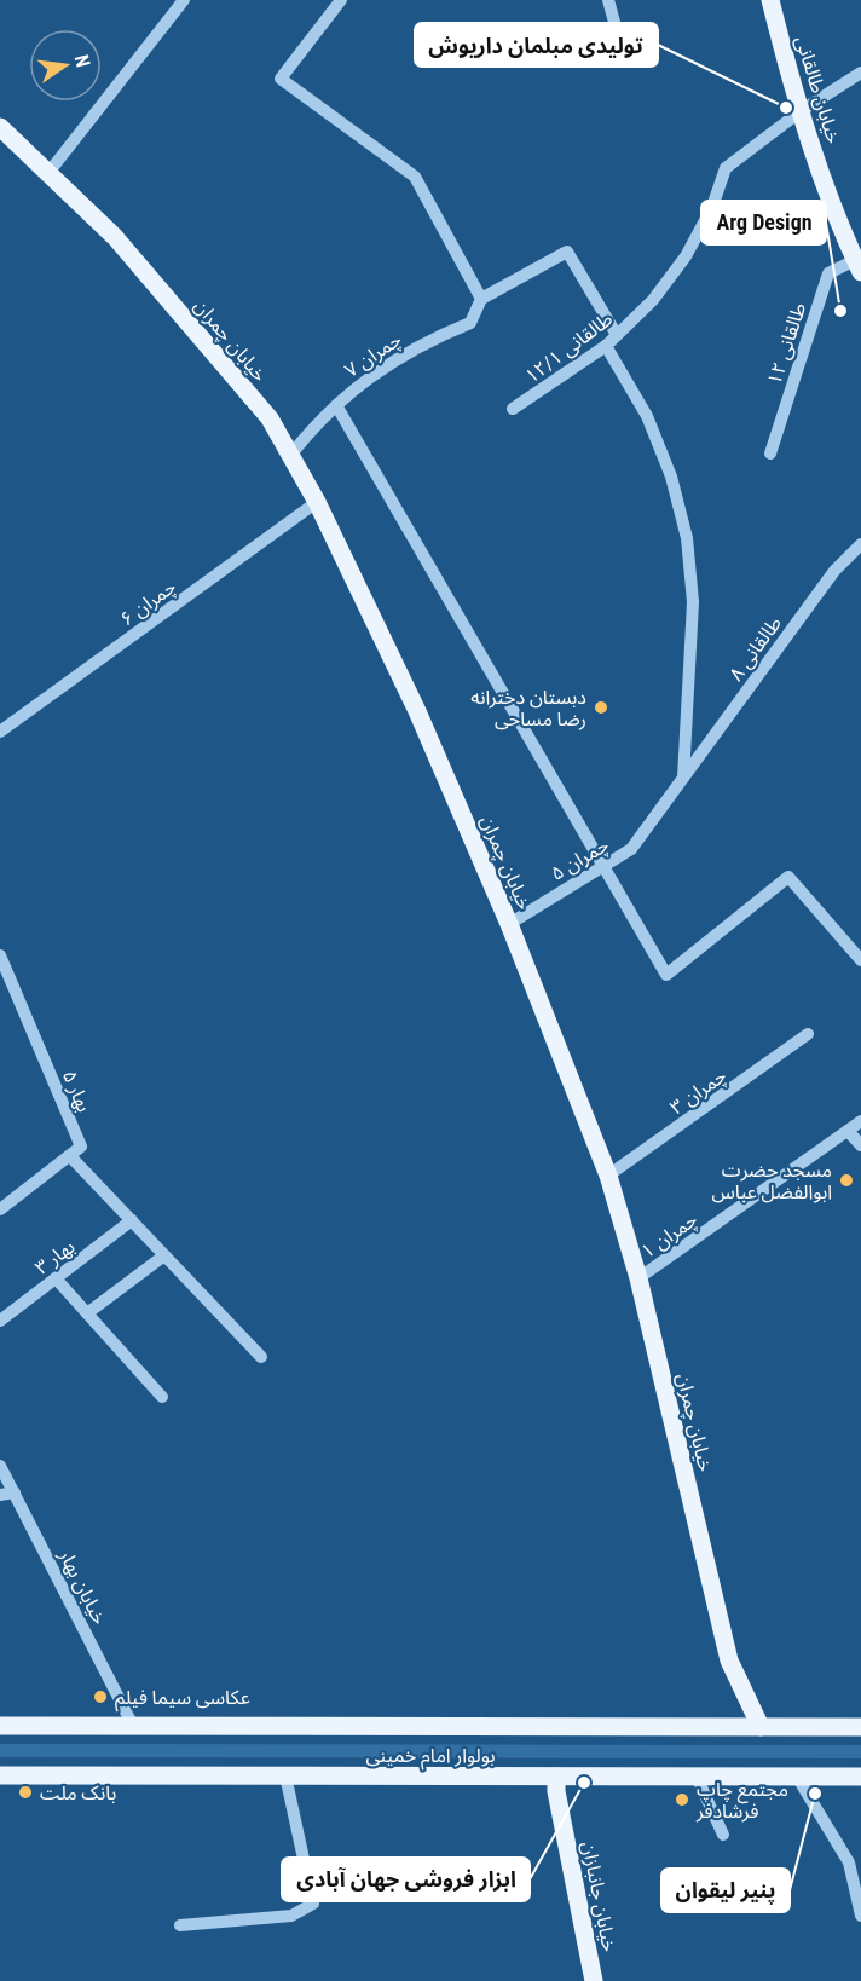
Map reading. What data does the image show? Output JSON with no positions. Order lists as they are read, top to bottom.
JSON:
{
  "streets": {
    "main road": [
      "خیابان طالقانی",
      "خیابان چمران",
      "بولوار امام خمینی",
      "خیابان جانبازان"
    ],
    "street": [
      "طالقانی ۱۲",
      "طالقانی ۱۲/۱",
      "چمران ۷",
      "چمران ۶",
      "طالقانی ۸",
      "چمران ۵",
      "بهار ۵",
      "چمران ۳",
      "چمران ۱",
      "بهار ۳",
      "خیابان بهار"
    ]
  },
  "crossings": [
    ["خیابان طالقانی", "طالقانی ۱۲"],
    ["خیابان طالقانی", "طالقانی ۱۲/۱"],
    ["خیابان چمران", "چمران ۷"],
    ["خیابان چمران", "چمران ۶"],
    ["خیابان چمران", "چمران ۵"],
    ["خیابان چمران", "چمران ۳"],
    ["خیابان چمران", "چمران ۱"],
    ["خیابان چمران", "بولوار امام خمینی"],
    ["طالقانی ۸", "چمران ۵"],
    ["خیابان بهار", "بولوار امام خمینی"],
    ["بولوار امام خمینی", "خیابان جانبازان"]
  ],
  "places": [
    "تولیدی مبلمان داریوش",
    "Arg Design",
    "دبستان دخترانه رضا مساحی",
    "مسجد حضرت ابوالفضل عباس",
    "عکاسی سیما فیلم",
    "ابزار فروشی جهان آبادی",
    "بانک ملت",
    "پنیر لیقوان",
    "مجتمع چاپ فرشادفر"
  ],
  "north": "right"
}
